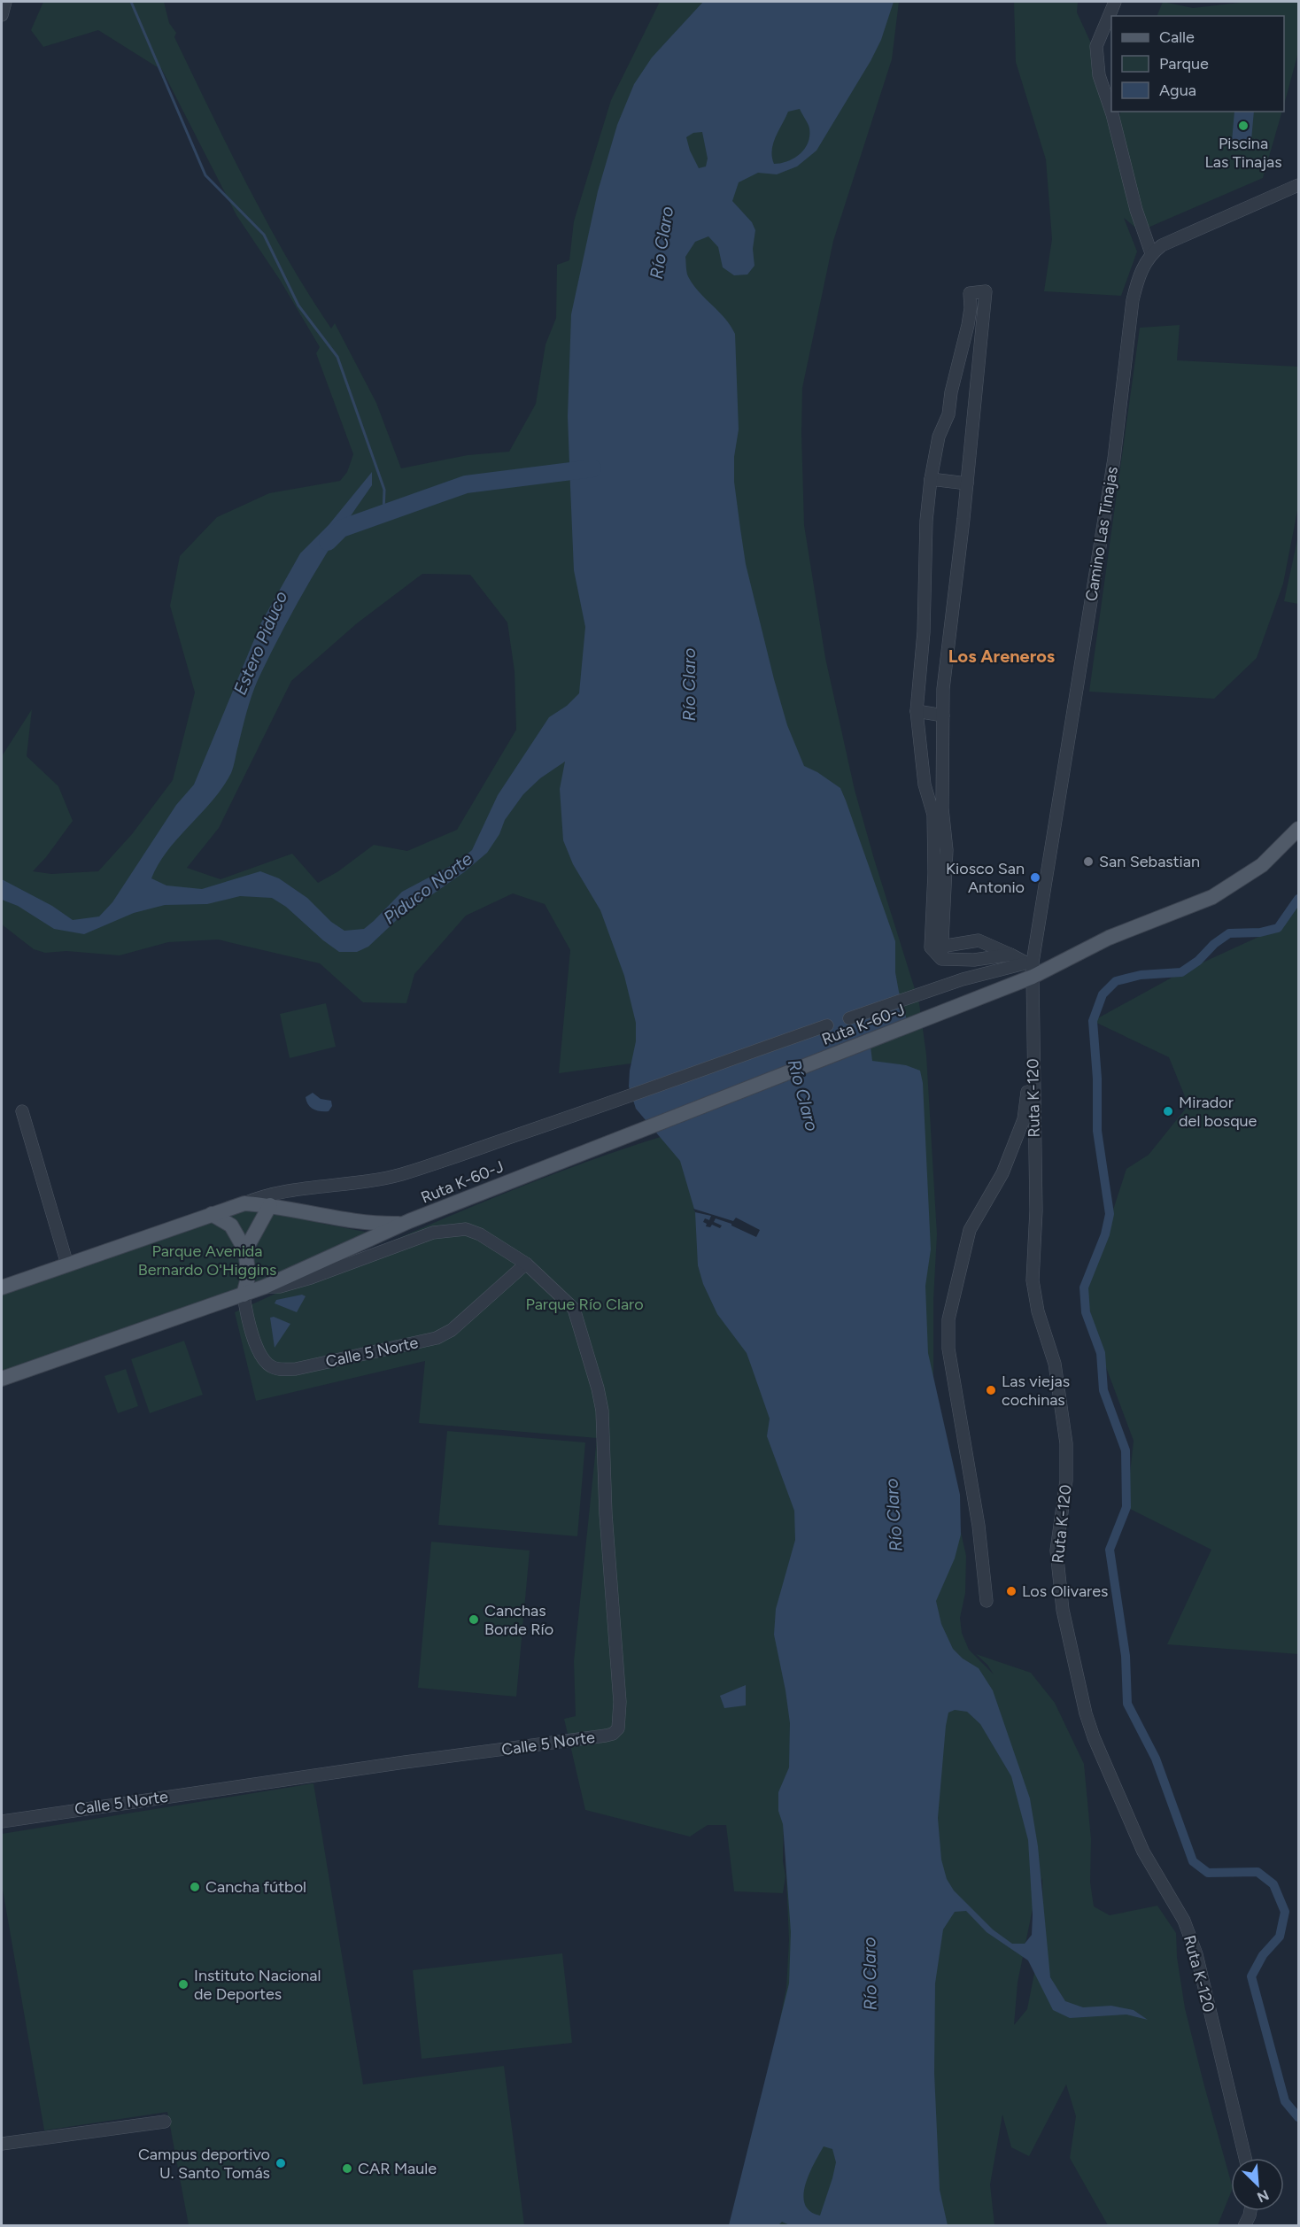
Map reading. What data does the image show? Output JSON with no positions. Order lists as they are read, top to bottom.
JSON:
{
  "streets": {
    "main road": ["Ruta K-60-J"],
    "street": ["Camino Las Tinajas", "Ruta K-120", "Calle 5 Norte"]
  },
  "crossings": [
    ["Camino Las Tinajas", "Ruta K-60-J"],
    ["Camino Las Tinajas", "Ruta K-120"],
    ["Ruta K-60-J", "Ruta K-120"]
  ],
  "districts": ["Los Areneros"],
  "water": ["Río Claro", "Estero Piduco", "Piduco Norte"],
  "parks": ["Parque Avenida Bernardo O'Higgins", "Parque Río Claro"],
  "places": [
    "Piscina Las Tinajas",
    "San Sebastian",
    "Kiosco San Antonio",
    "Mirador del bosque",
    "Las viejas cochinas",
    "Los Olivares",
    "Canchas Borde Río",
    "Cancha fútbol",
    "Instituto Nacional de Deportes",
    "Campus deportivo U. Santo Tomás",
    "CAR Maule"
  ],
  "legend": ["Calle", "Parque", "Agua"],
  "north": "bottom right"
}
